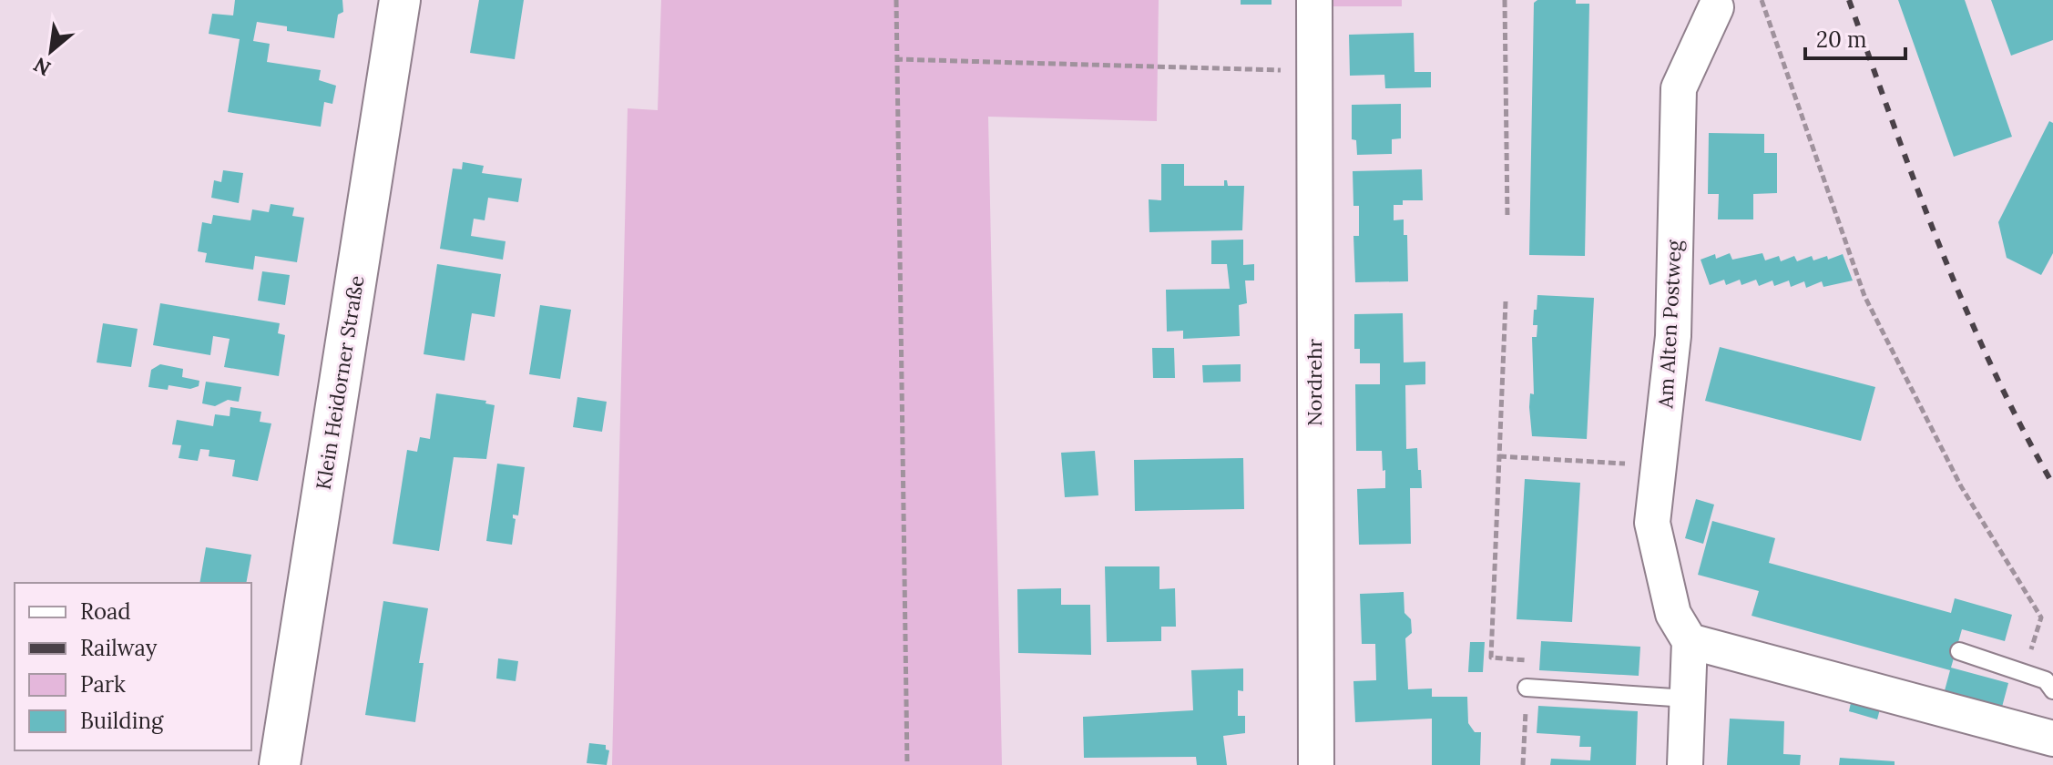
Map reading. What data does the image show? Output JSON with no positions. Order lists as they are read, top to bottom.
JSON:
{
  "streets": {
    "street": ["Am Alten Postweg", "Klein Heidorner Straße", "Nordrehr"]
  },
  "legend": [
    "Road",
    "Railway",
    "Park",
    "Building"
  ],
  "scale_bar": "20 m",
  "north": "bottom left"
}
